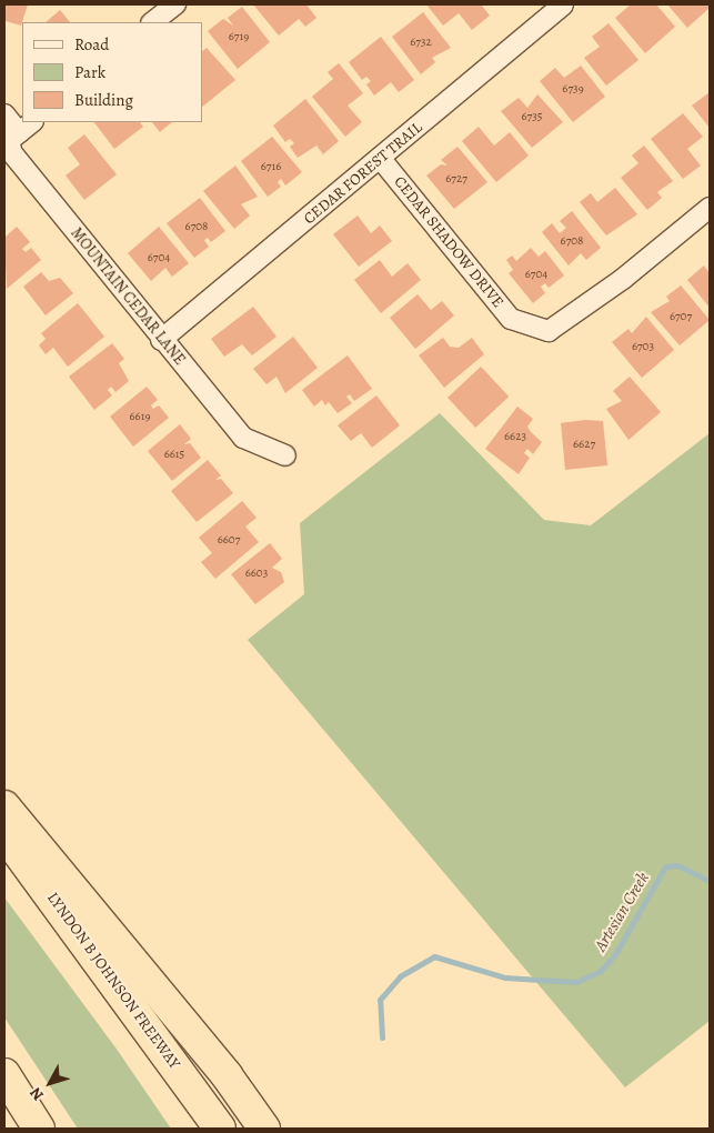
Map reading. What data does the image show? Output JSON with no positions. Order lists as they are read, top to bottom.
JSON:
{
  "streets": {
    "highway": ["LYNDON B JOHNSON FREEWAY"],
    "street": ["CEDAR FOREST TRAIL", "CEDAR SHADOW DRIVE", "MOUNTAIN CEDAR LANE"]
  },
  "crossings": [
    ["CEDAR FOREST TRAIL", "CEDAR SHADOW DRIVE"],
    ["CEDAR FOREST TRAIL", "MOUNTAIN CEDAR LANE"]
  ],
  "water": ["Artesian Creek"],
  "house_numbers": [
    "6719",
    "6732",
    "6739",
    "6735",
    "6716",
    "6727",
    "6708",
    "6708",
    "6704",
    "6704",
    "6707",
    "6703",
    "6619",
    "6623",
    "6627",
    "6615",
    "6607",
    "6603"
  ],
  "legend": ["Road", "Park", "Building"],
  "north": "bottom left"
}
